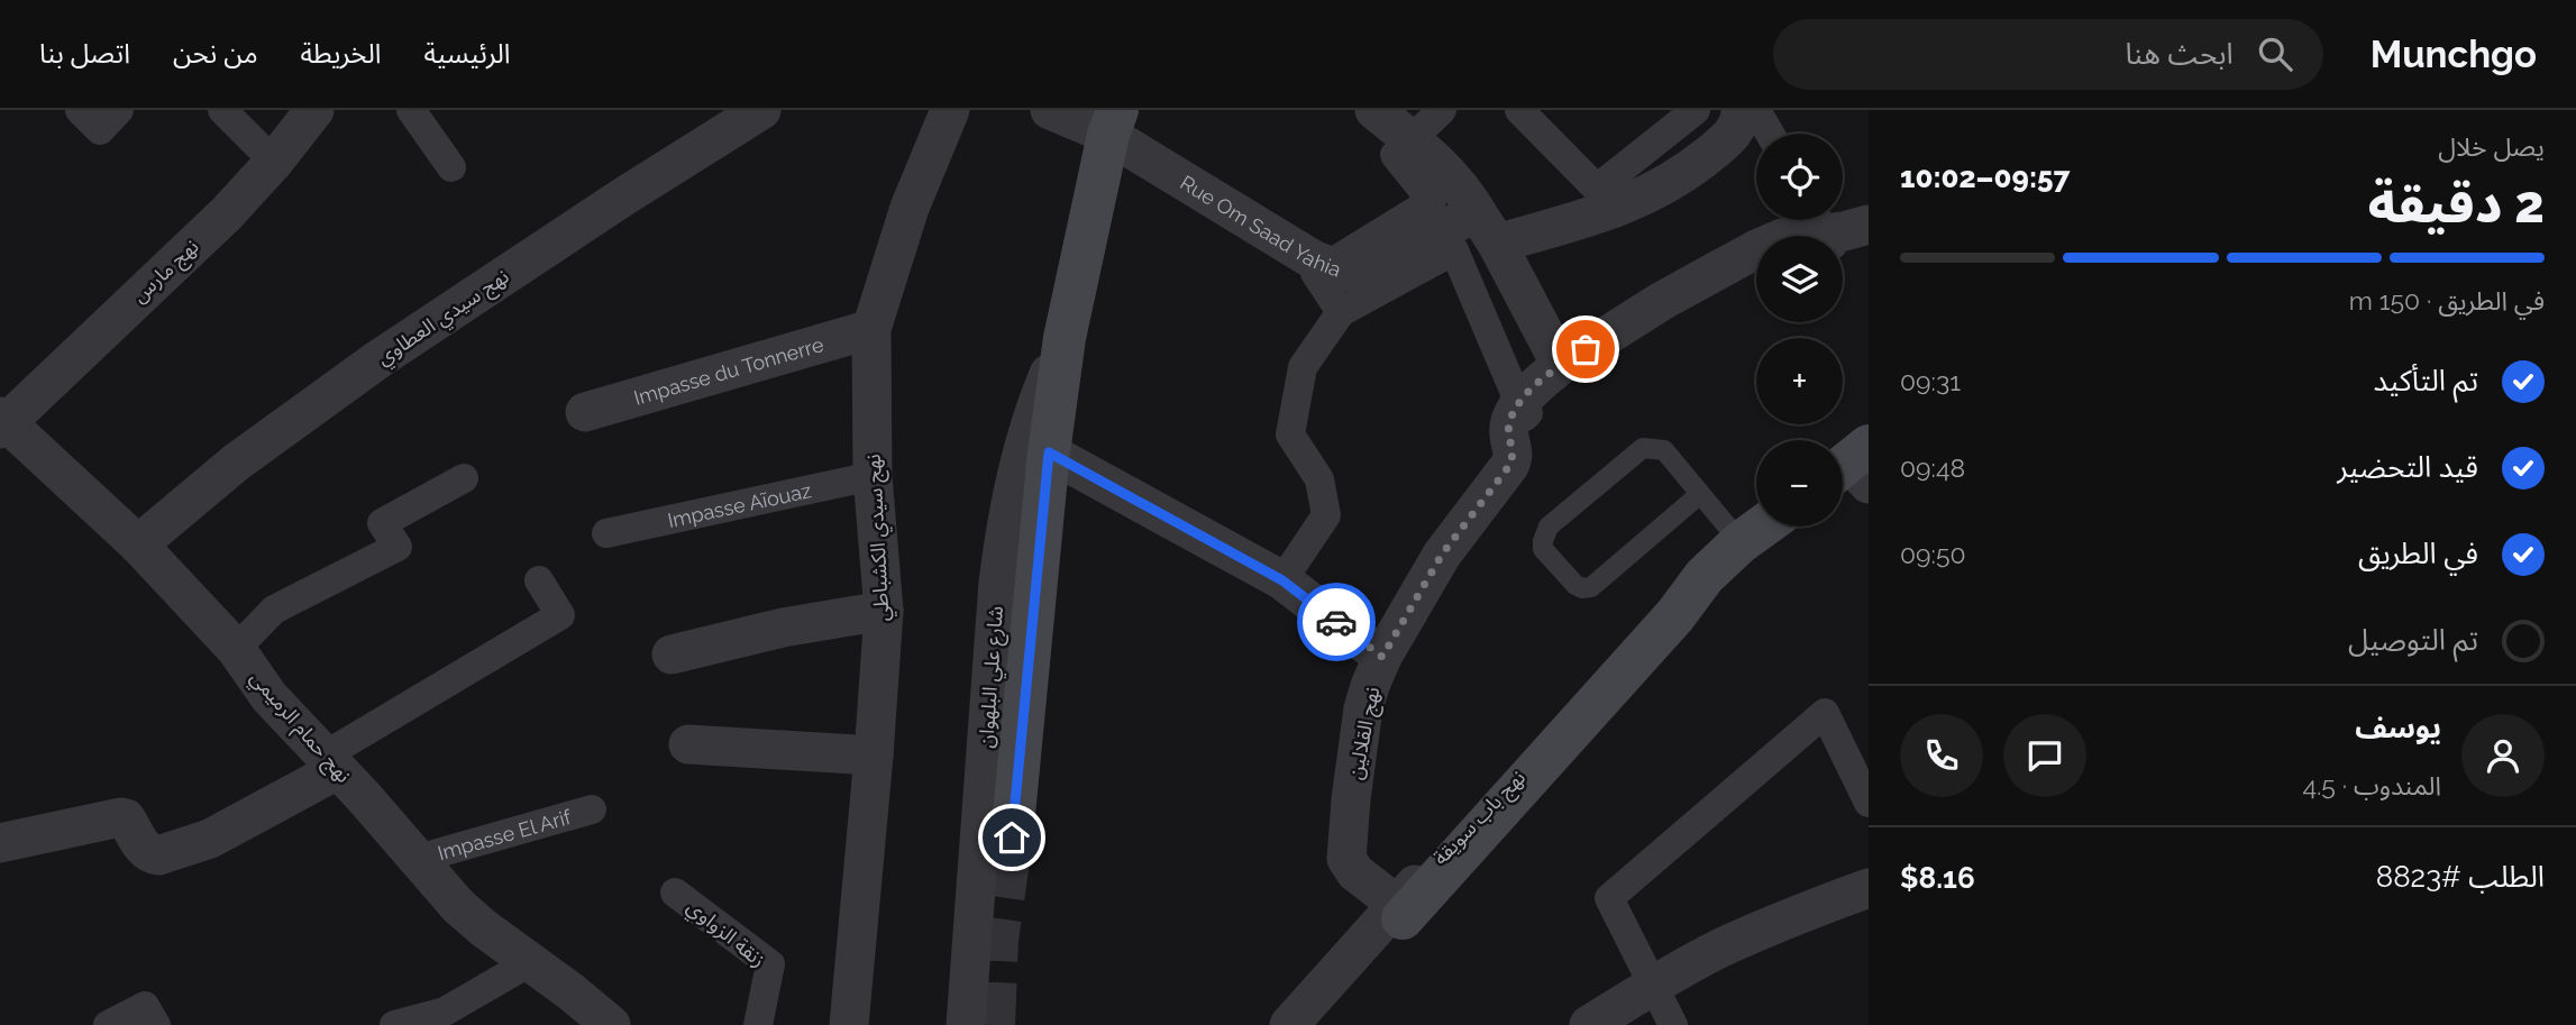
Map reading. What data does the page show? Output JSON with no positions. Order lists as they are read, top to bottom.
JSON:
{
  "streets": {
    "main road": ["شارع علي البلهوان", "نهج باب سويقة"],
    "street": [
      "Rue Om Saad Yahia",
      "نهج مارس",
      "نهج سيدي العطاوي",
      "Impasse du Tonnerre",
      "Impasse Aĩouaz",
      "نهج سيدي الكشباطي",
      "نهج حمام الرميمي",
      "نهج القلالين",
      "Impasse El Arif",
      "زنقة الزواوي"
    ]
  },
  "crossings": [
    ["Rue Om Saad Yahia", "شارع علي البلهوان"],
    ["نهج مارس", "نهج حمام الرميمي"],
    ["نهج سيدي العطاوي", "نهج حمام الرميمي"],
    ["Impasse du Tonnerre", "نهج سيدي الكشباطي"],
    ["Impasse Aĩouaz", "نهج سيدي الكشباطي"],
    ["نهج حمام الرميمي", "Impasse El Arif"],
    ["نهج القلالين", "نهج باب سويقة"]
  ],
  "page": {
    "header": "Munchgo",
    "search": "ابحث هنا",
    "nav": [
      "الرئيسية",
      "الخريطة",
      "من نحن",
      "اتصل بنا"
    ],
    "heading": ["2 دقيقة", "يصل خلال", "09:57–10:02"],
    "panel": [
      "يوسف",
      "المندوب · 4.5",
      "الطلب #8823",
      "$8.16"
    ],
    "map_buttons": ["+", "−"],
    "bar": "في الطريق · 150 m",
    "list": [
      ["تم التأكيد", "09:31"],
      ["قيد التحضير", "09:48"],
      ["في الطريق", "09:50"],
      "تم التوصيل"
    ]
  }
}
